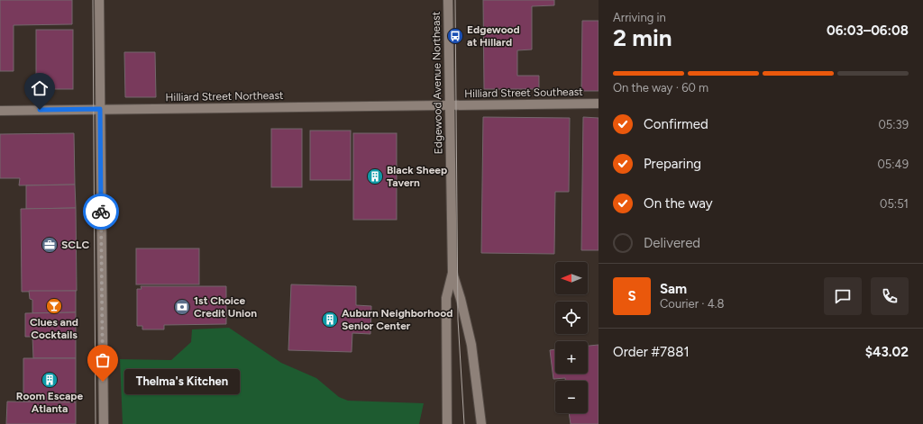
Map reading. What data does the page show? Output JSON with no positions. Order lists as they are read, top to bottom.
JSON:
{
  "streets": {
    "street": ["Edgewood Avenue Northeast", "Hilliard Street Southeast", "Hilliard Street Northeast"]
  },
  "crossings": [
    ["Edgewood Avenue Northeast", "Hilliard Street Southeast"],
    ["Edgewood Avenue Northeast", "Hilliard Street Northeast"],
    ["Hilliard Street Southeast", "Hilliard Street Northeast"]
  ],
  "places": {
    "bus stop": ["Edgewood at Hillard"],
    "building": ["Black Sheep Tavern", "Auburn Neighborhood Senior Center", "Room Escape Atlanta"],
    "office": ["SCLC"],
    "bar": ["Clues and Cocktails"],
    "bank": ["1st Choice Credit Union"],
    "other": ["Thelma's Kitchen"]
  },
  "north": "left",
  "page": {
    "heading": ["2 min", "Arriving in", "06:03–06:08"],
    "panel": [
      "Sam",
      "Courier · 4.8",
      "Order #7881",
      "$43.02"
    ],
    "bar": "On the way · 60 m",
    "list": [
      ["Confirmed", "05:39"],
      ["Preparing", "05:49"],
      ["On the way", "05:51"],
      "Delivered"
    ],
    "map_buttons": ["+", "−"],
    "round": "S",
    "bubble": "Thelma's Kitchen"
  }
}
